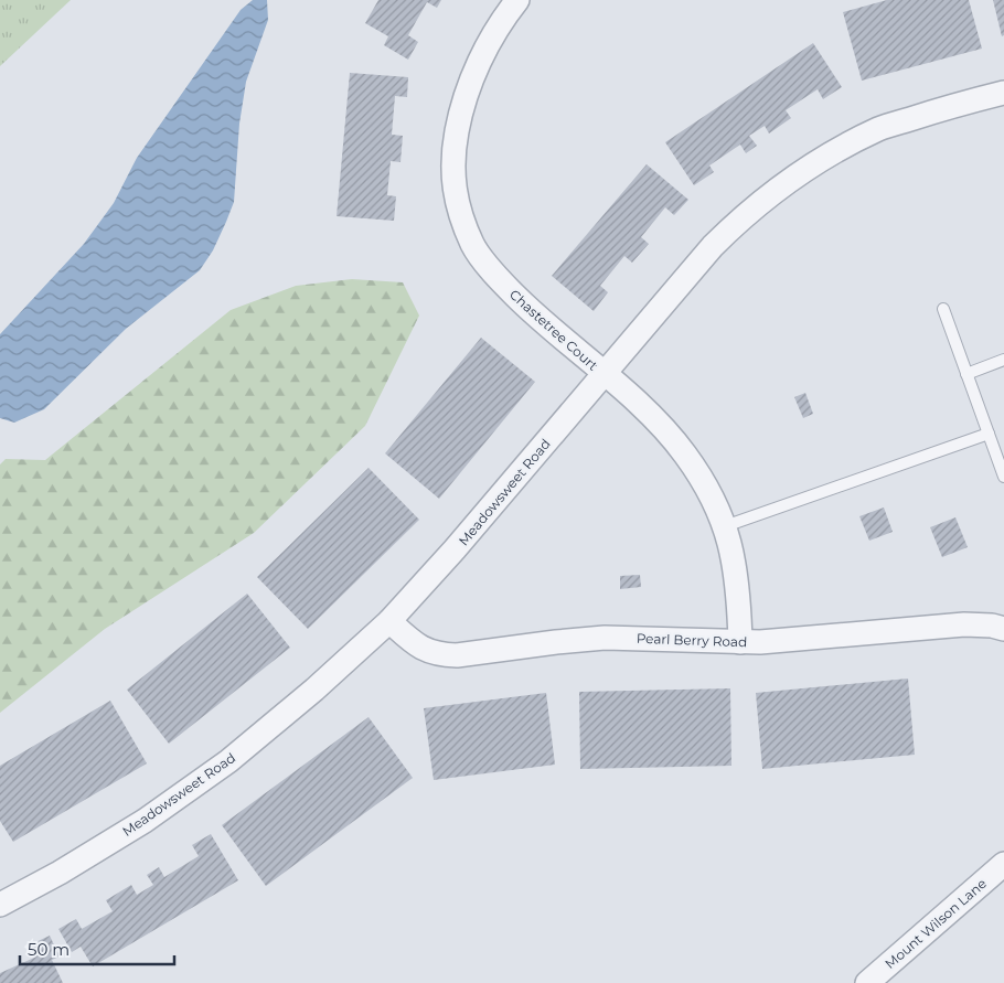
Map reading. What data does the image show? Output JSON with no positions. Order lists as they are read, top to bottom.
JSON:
{
  "streets": {
    "street": [
      "Chastetree Court",
      "Meadowsweet Road",
      "Pearl Berry Road",
      "Mount Wilson Lane"
    ]
  },
  "crossings": [
    ["Chastetree Court", "Meadowsweet Road"],
    ["Chastetree Court", "Pearl Berry Road"],
    ["Meadowsweet Road", "Pearl Berry Road"]
  ],
  "scale_bar": "50 m"
}
